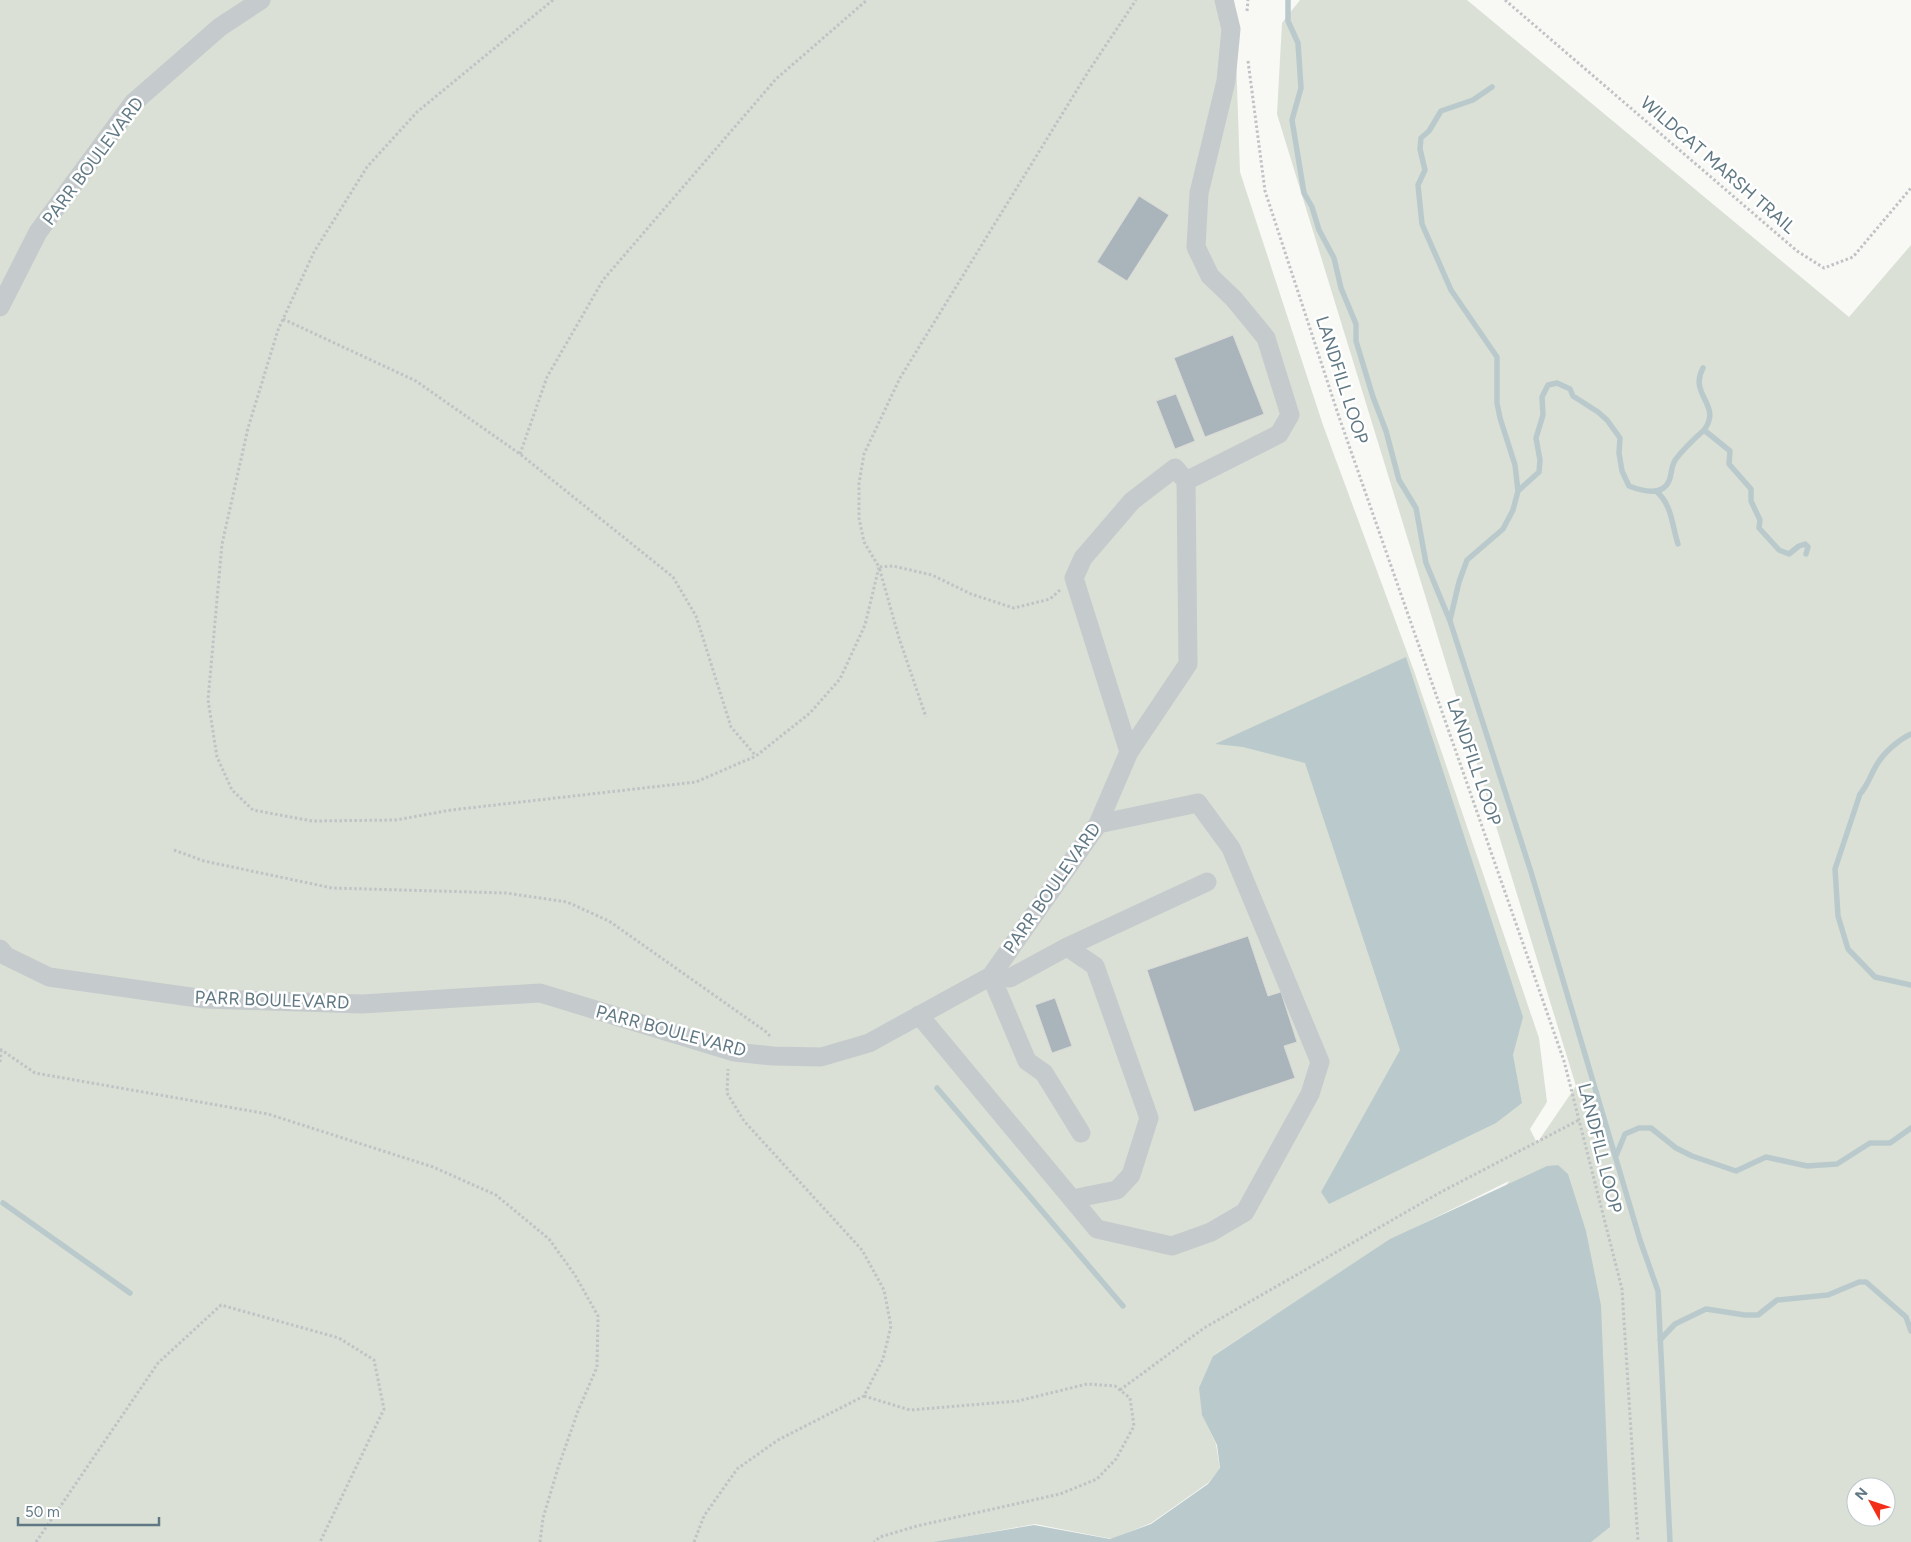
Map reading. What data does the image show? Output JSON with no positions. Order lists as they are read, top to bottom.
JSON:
{
  "streets": {
    "lane": ["PARR BOULEVARD"],
    "path": ["WILDCAT MARSH TRAIL", "LANDFILL LOOP"]
  },
  "scale_bar": "50 m",
  "north": "top left"
}
